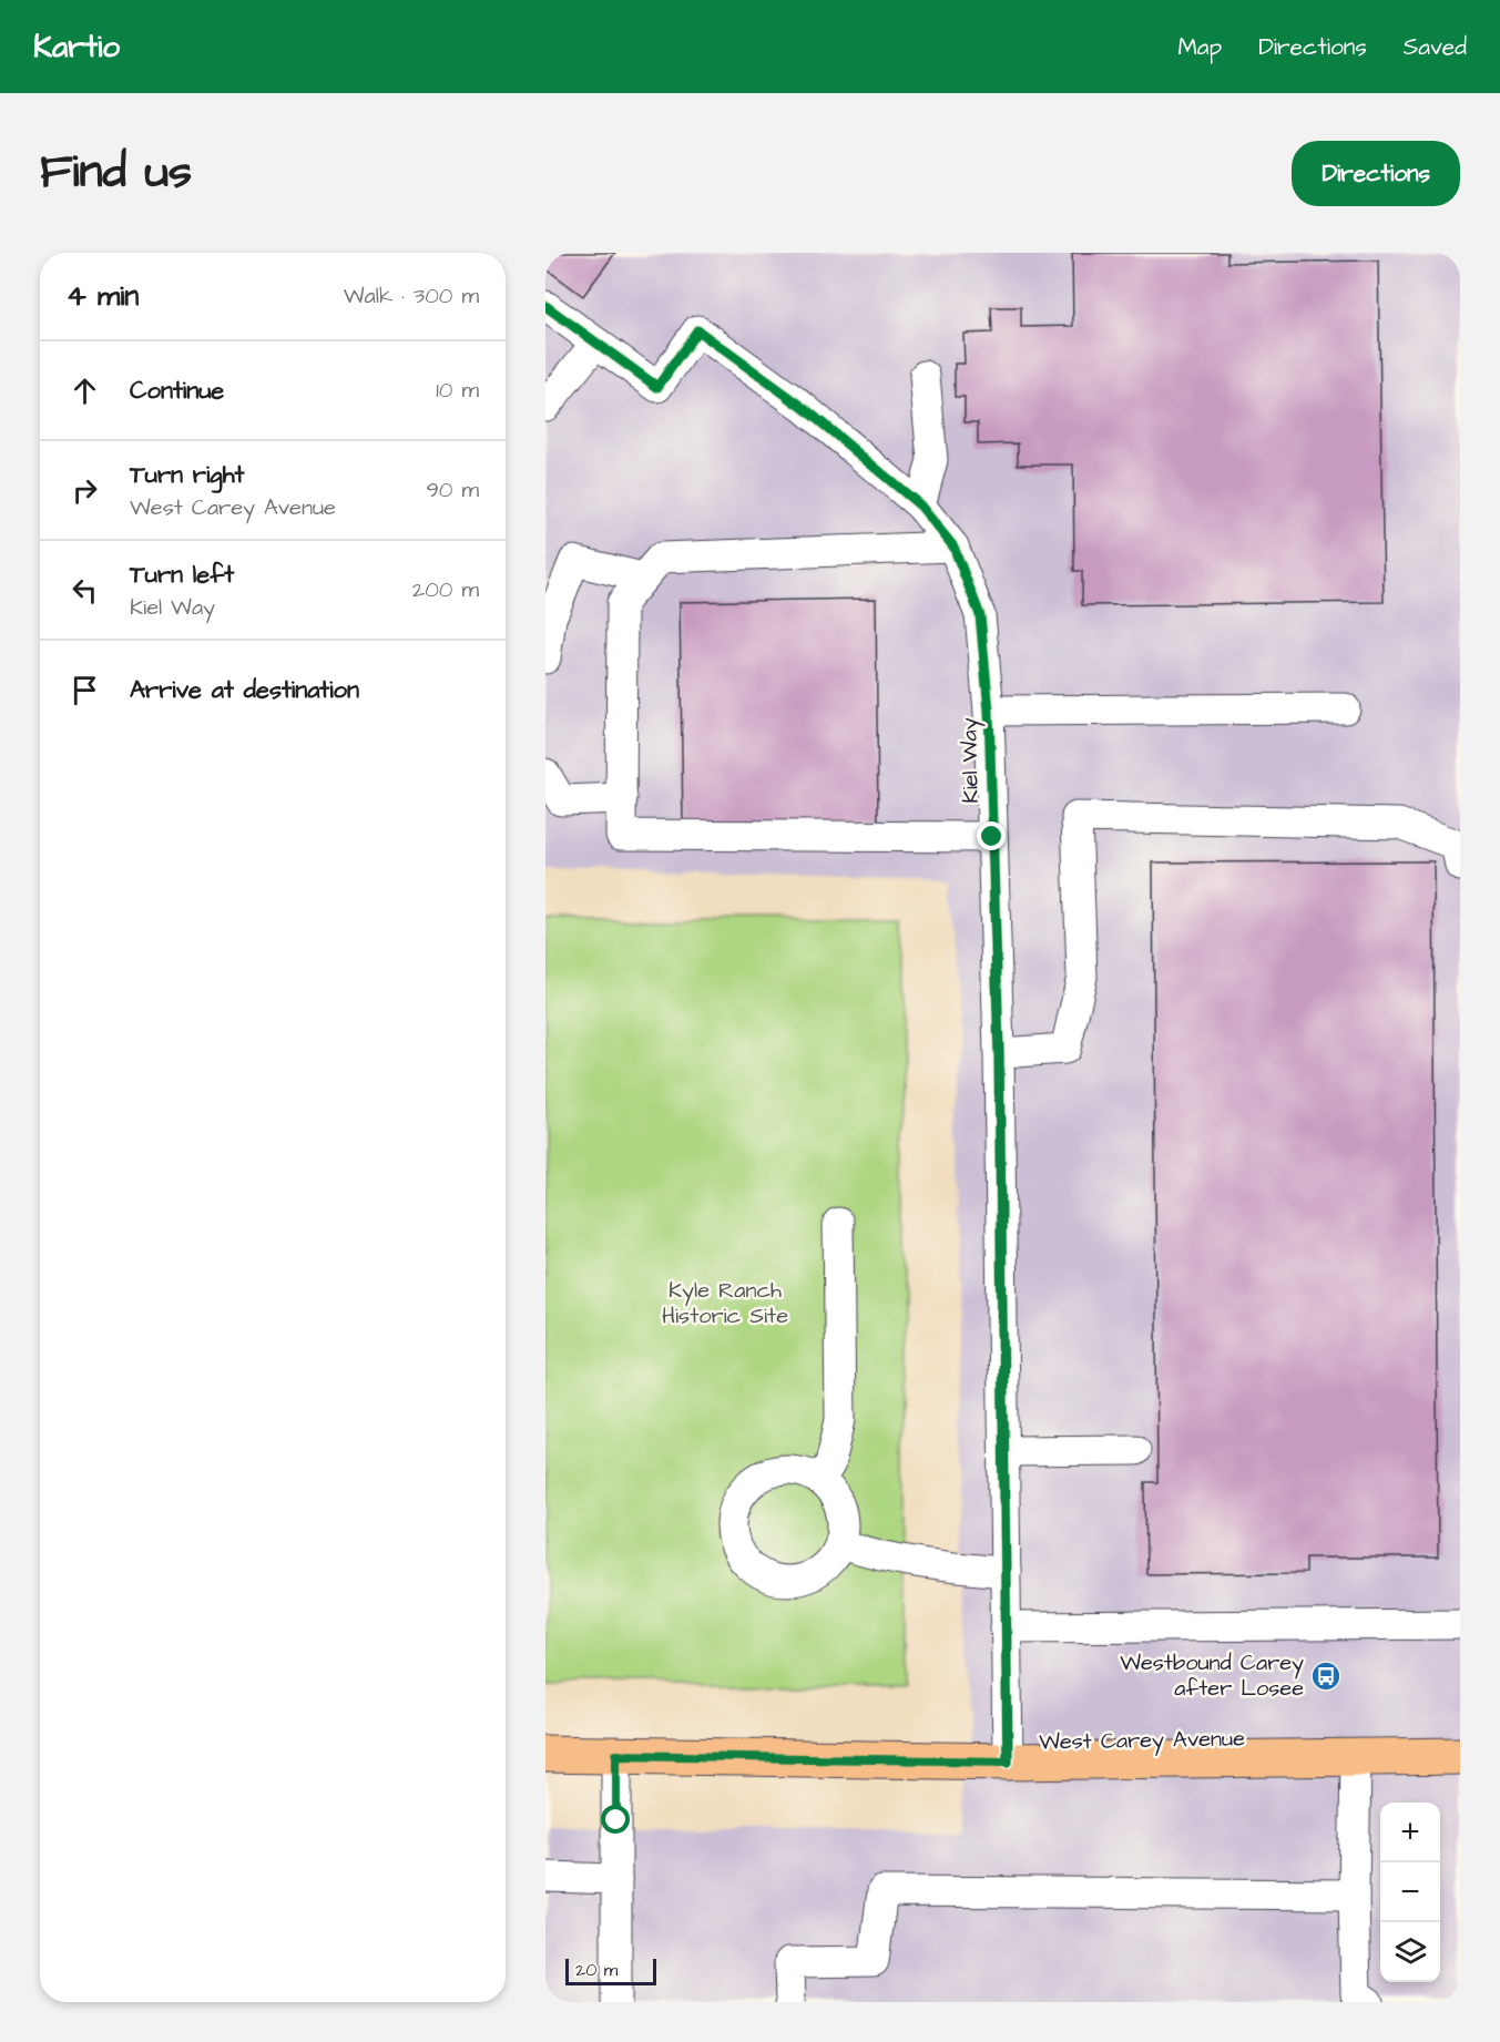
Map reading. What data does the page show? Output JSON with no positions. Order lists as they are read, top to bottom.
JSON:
{
  "streets": {
    "main road": ["West Carey Avenue"],
    "street": ["Kiel Way"]
  },
  "crossings": [
    ["Kiel Way", "West Carey Avenue"]
  ],
  "parks": ["Kyle Ranch Historic Site"],
  "places": {
    "bus stop": ["Westbound Carey after Losee"]
  },
  "scale_bar": "20 m",
  "page": {
    "header": "Kartio",
    "nav": ["Map", "Directions", "Saved"],
    "title": "Find us",
    "buttons": "Directions",
    "heading": ["4 min", "Walk · 300 m"],
    "list": [
      ["Continue", "10 m"],
      ["Turn right", "West Carey Avenue", "90 m"],
      ["Turn left", "Kiel Way", "200 m"],
      "Arrive at destination"
    ],
    "map_buttons": ["+", "−"],
    "scale": "20 m"
  }
}
